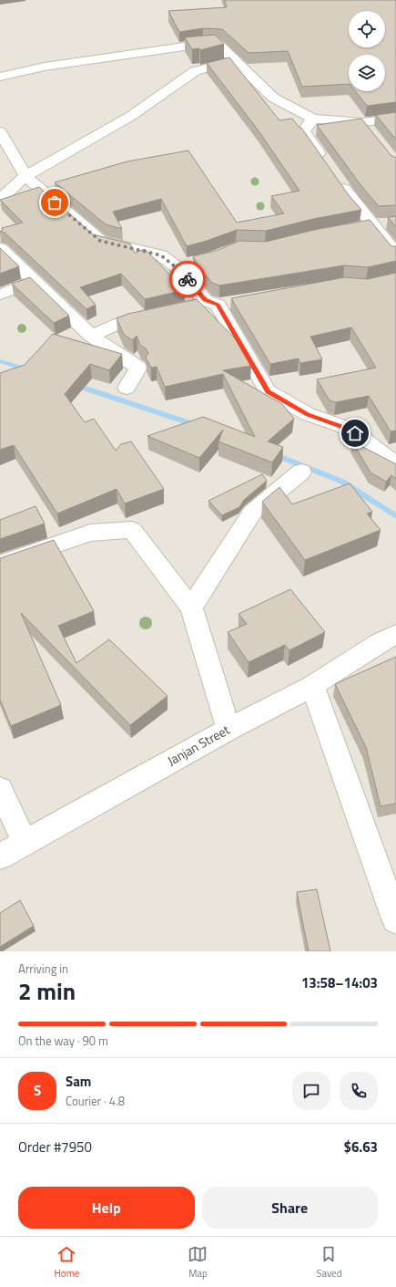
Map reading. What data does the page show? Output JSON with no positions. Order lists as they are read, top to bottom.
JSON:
{
  "streets": {
    "street": ["Janjan Street"]
  },
  "page": {
    "heading": ["2 min", "Arriving in", "13:58–14:03"],
    "panel": [
      "Sam",
      "Courier · 4.8",
      "Order #7950",
      "$6.63"
    ],
    "bar": "On the way · 90 m",
    "round": "S",
    "buttons": ["Help", "Share"],
    "tabs": ["Home", "Map", "Saved"]
  }
}
